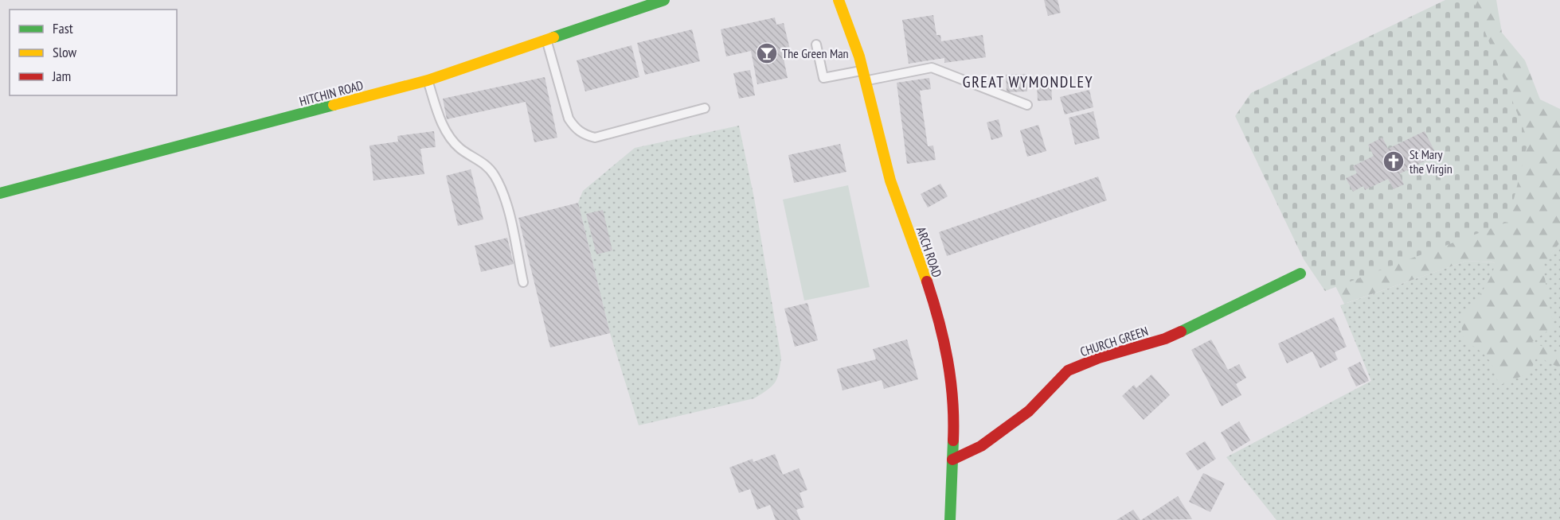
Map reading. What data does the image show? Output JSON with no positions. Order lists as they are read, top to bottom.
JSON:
{
  "streets": {
    "street": ["HITCHIN ROAD", "ARCH ROAD", "CHURCH GREEN"]
  },
  "crossings": [
    ["ARCH ROAD", "CHURCH GREEN"]
  ],
  "districts": ["GREAT WYMONDLEY"],
  "places": {
    "bar": ["The Green Man"],
    "church": ["St Mary the Virgin"]
  },
  "legend": ["Fast", "Slow", "Jam"]
}
